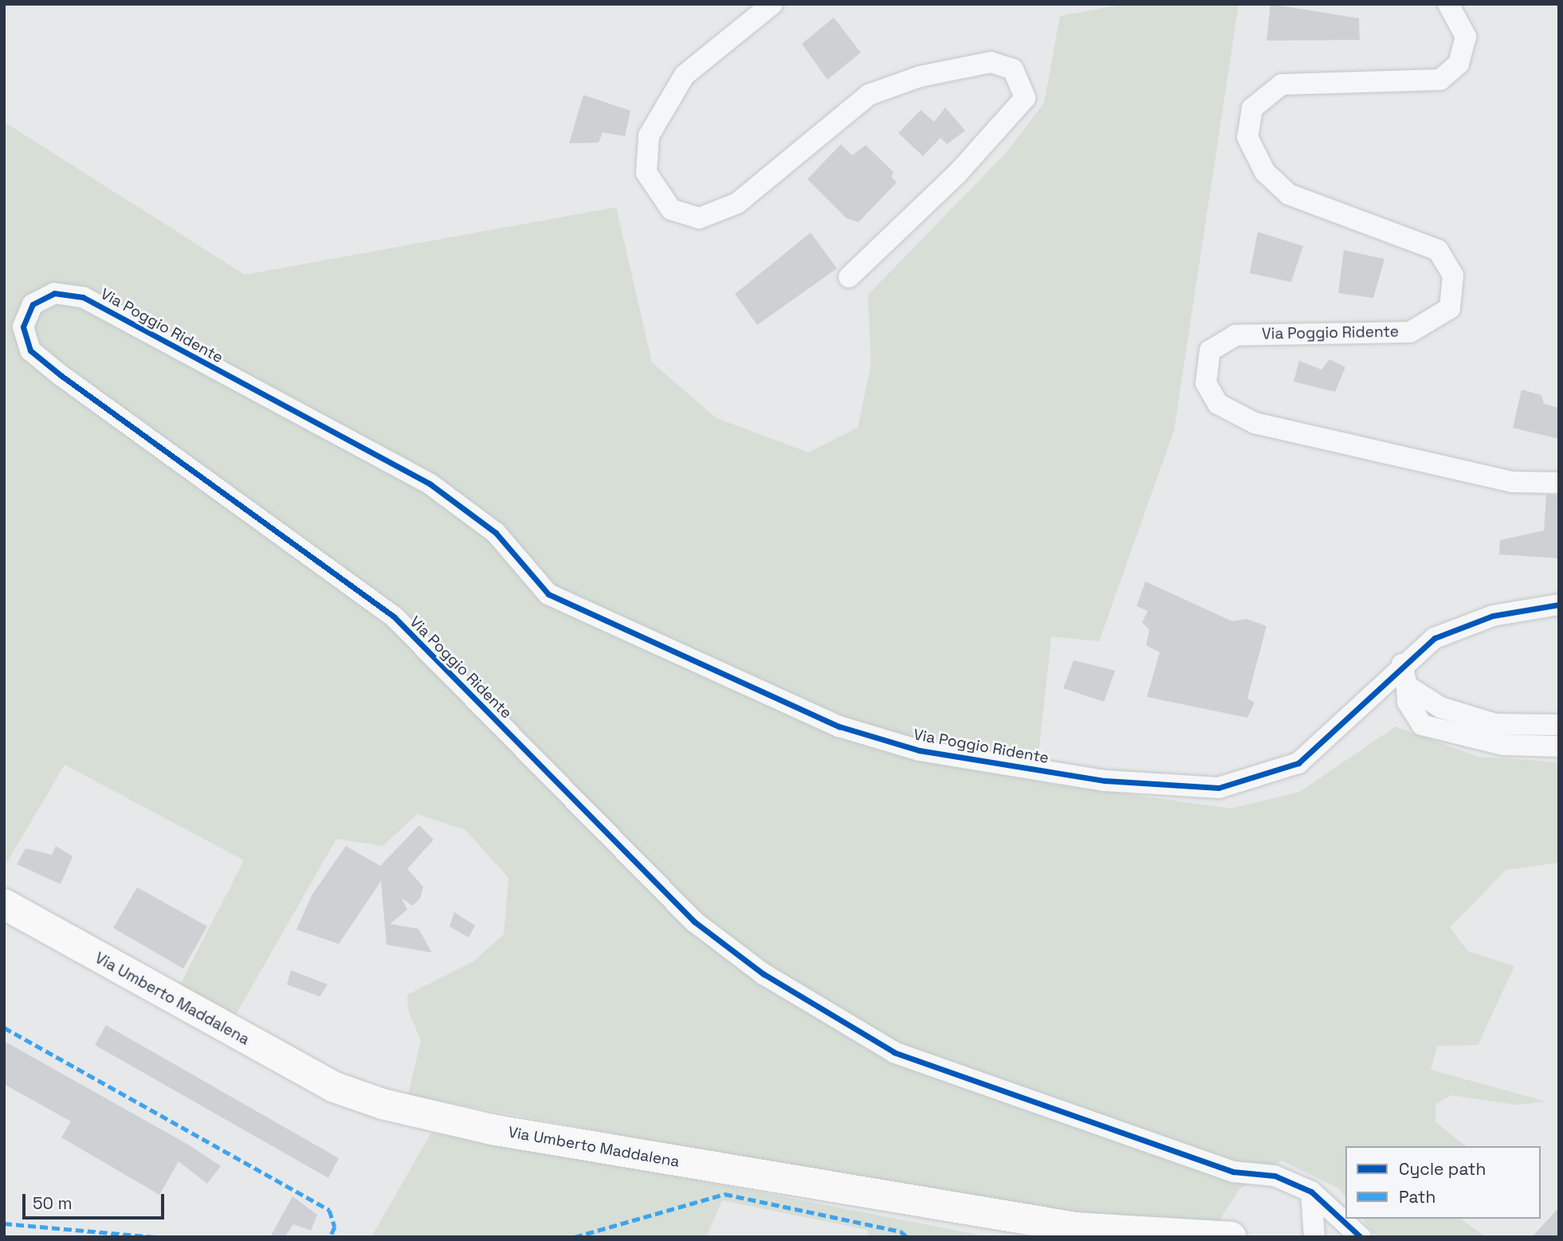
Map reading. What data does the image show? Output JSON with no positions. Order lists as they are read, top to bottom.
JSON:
{
  "streets": {
    "street": ["Via Poggio Ridente", "Via Umberto Maddalena"]
  },
  "legend": ["Cycle path", "Path"],
  "scale_bar": "50 m"
}
